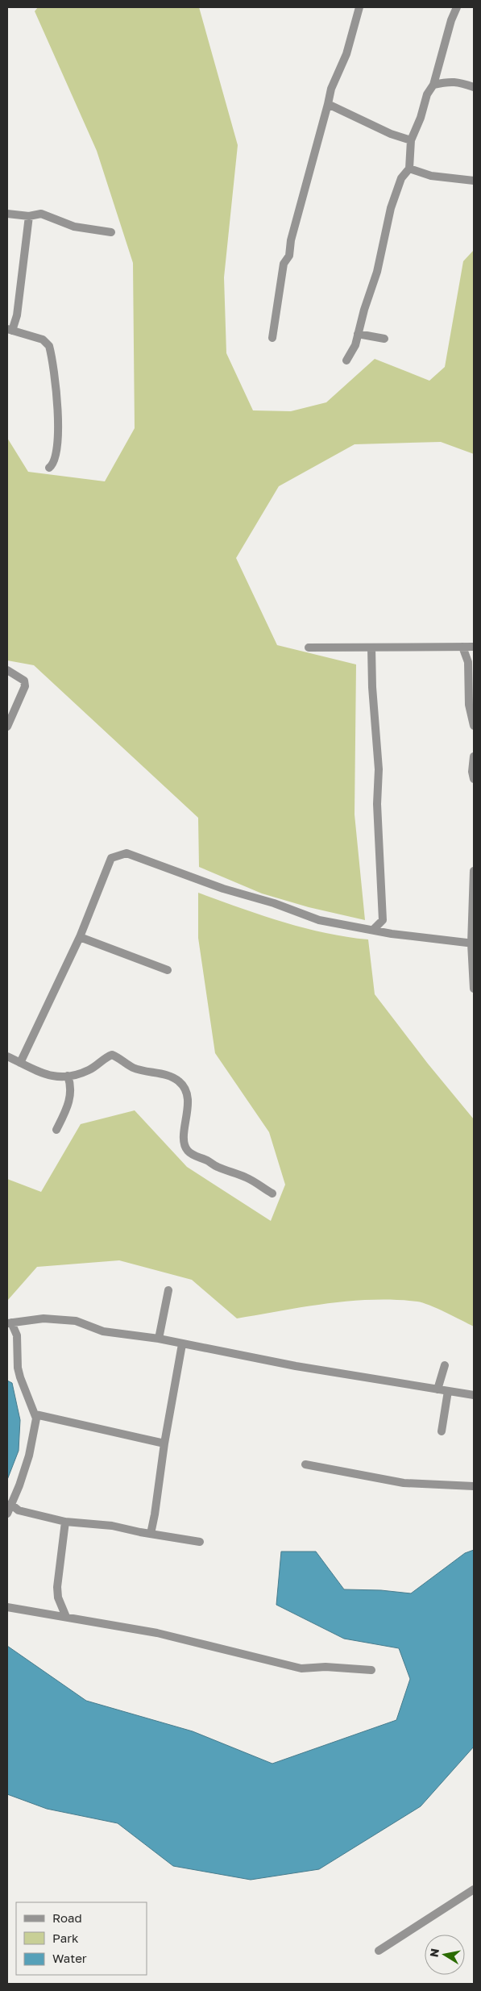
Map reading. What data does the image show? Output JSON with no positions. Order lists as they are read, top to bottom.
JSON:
{
  "legend": ["Road", "Park", "Water"],
  "north": "left"
}
